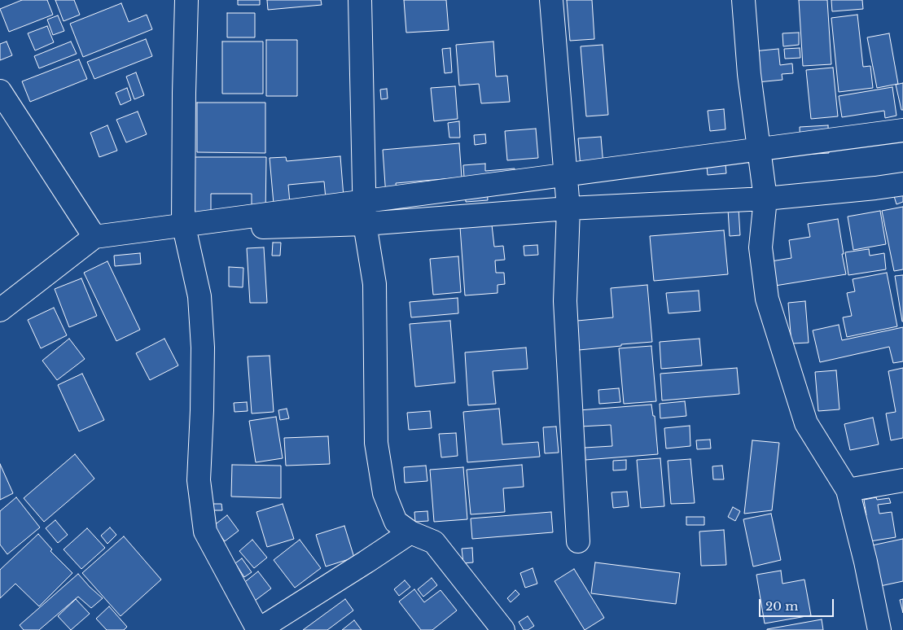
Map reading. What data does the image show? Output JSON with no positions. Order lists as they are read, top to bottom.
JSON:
{
  "scale_bar": "20 m"
}
